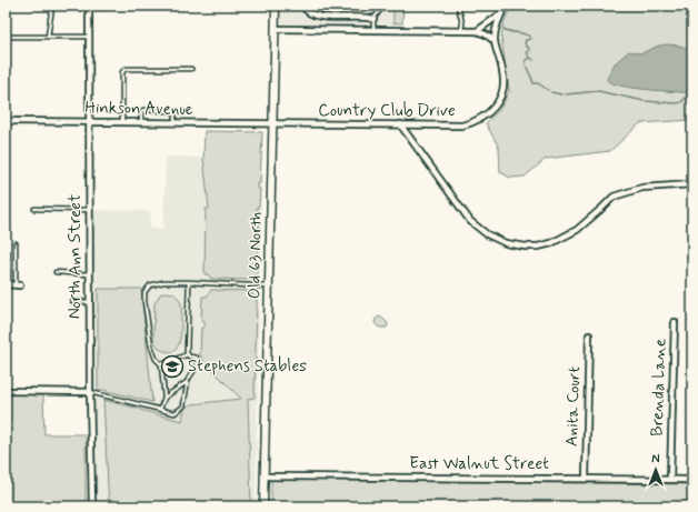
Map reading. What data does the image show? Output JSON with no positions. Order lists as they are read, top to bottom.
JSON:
{
  "streets": {
    "main road": ["Old 63 North"],
    "street": [
      "Hinkson Avenue",
      "Country Club Drive",
      "North Ann Street",
      "Brenda Lane",
      "Anita Court",
      "East Walnut Street"
    ]
  },
  "crossings": [
    ["Hinkson Avenue", "Country Club Drive"],
    ["Hinkson Avenue", "Old 63 North"],
    ["Hinkson Avenue", "North Ann Street"],
    ["Country Club Drive", "Old 63 North"],
    ["Old 63 North", "East Walnut Street"],
    ["Brenda Lane", "East Walnut Street"],
    ["Anita Court", "East Walnut Street"]
  ],
  "places": {
    "school or university": ["Stephens Stables"]
  },
  "north": "top"
}
